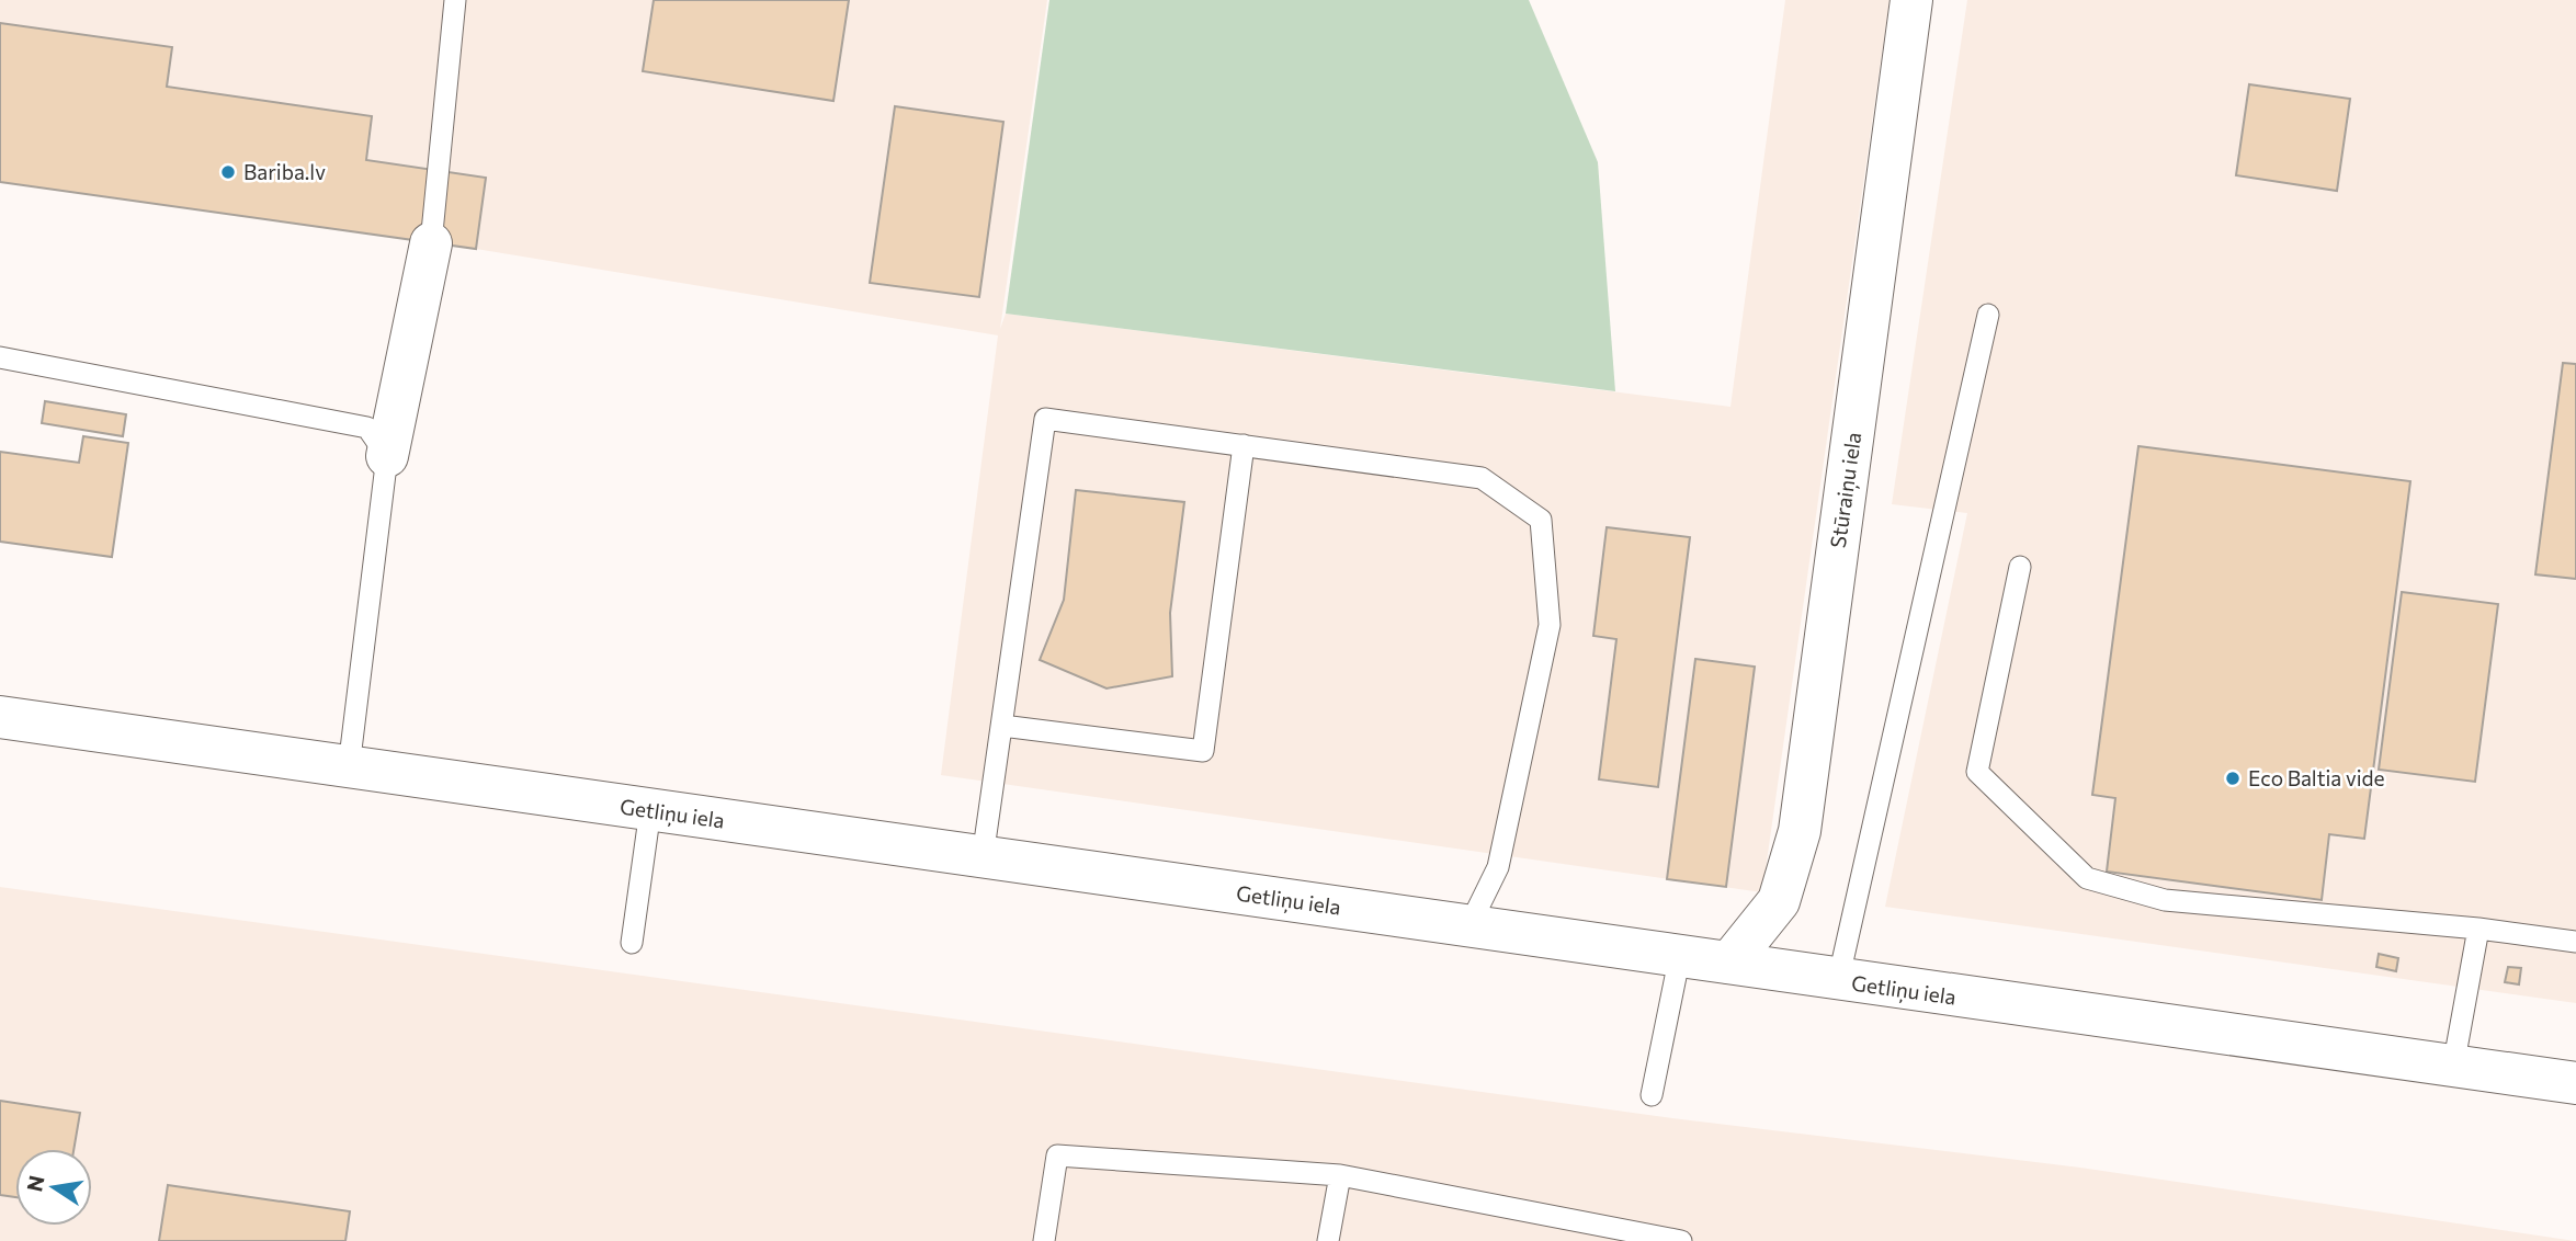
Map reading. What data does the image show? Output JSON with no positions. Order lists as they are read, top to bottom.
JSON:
{
  "streets": {
    "street": ["Stūraiņu iela", "Getliņu iela"]
  },
  "crossings": [
    ["Stūraiņu iela", "Getliņu iela"]
  ],
  "places": ["Bariba.lv", "Eco Baltia vide"],
  "north": "left"
}
